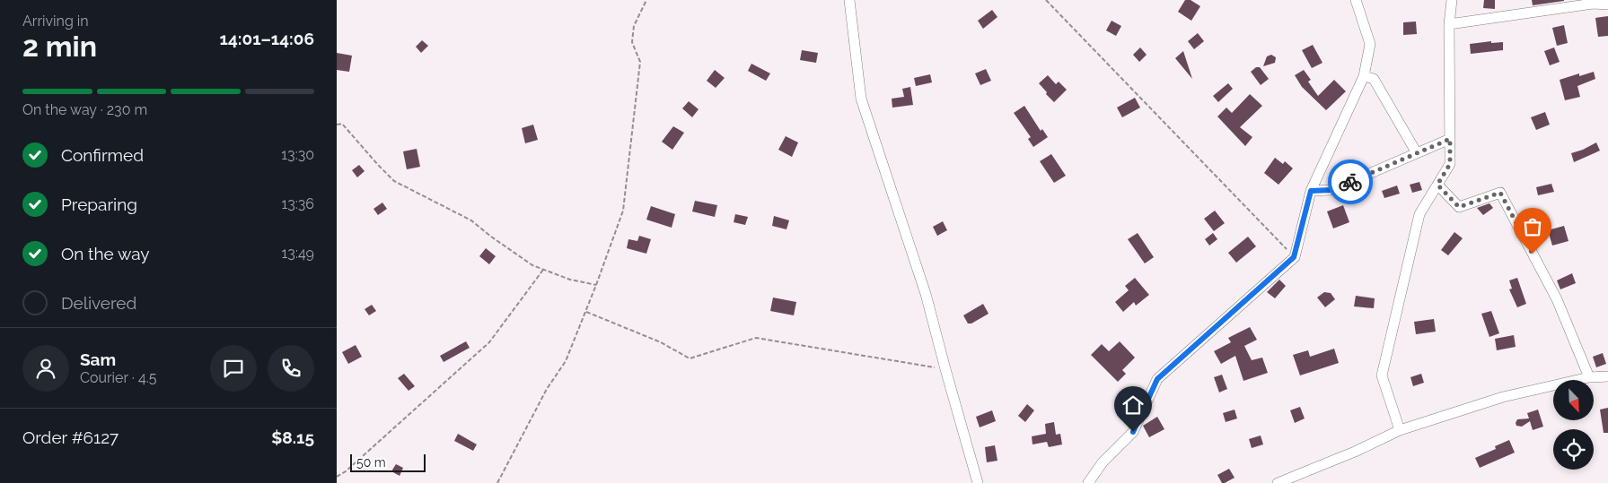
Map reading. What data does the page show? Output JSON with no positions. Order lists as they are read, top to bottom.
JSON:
{
  "scale_bar": "50 m",
  "north": "bottom right",
  "page": {
    "heading": ["2 min", "Arriving in", "14:01–14:06"],
    "panel": [
      "Sam",
      "Courier · 4.5",
      "Order #6127",
      "$8.15"
    ],
    "bar": "On the way · 230 m",
    "list": [
      ["Confirmed", "13:30"],
      ["Preparing", "13:36"],
      ["On the way", "13:49"],
      "Delivered"
    ],
    "scale": "50 m"
  }
}
